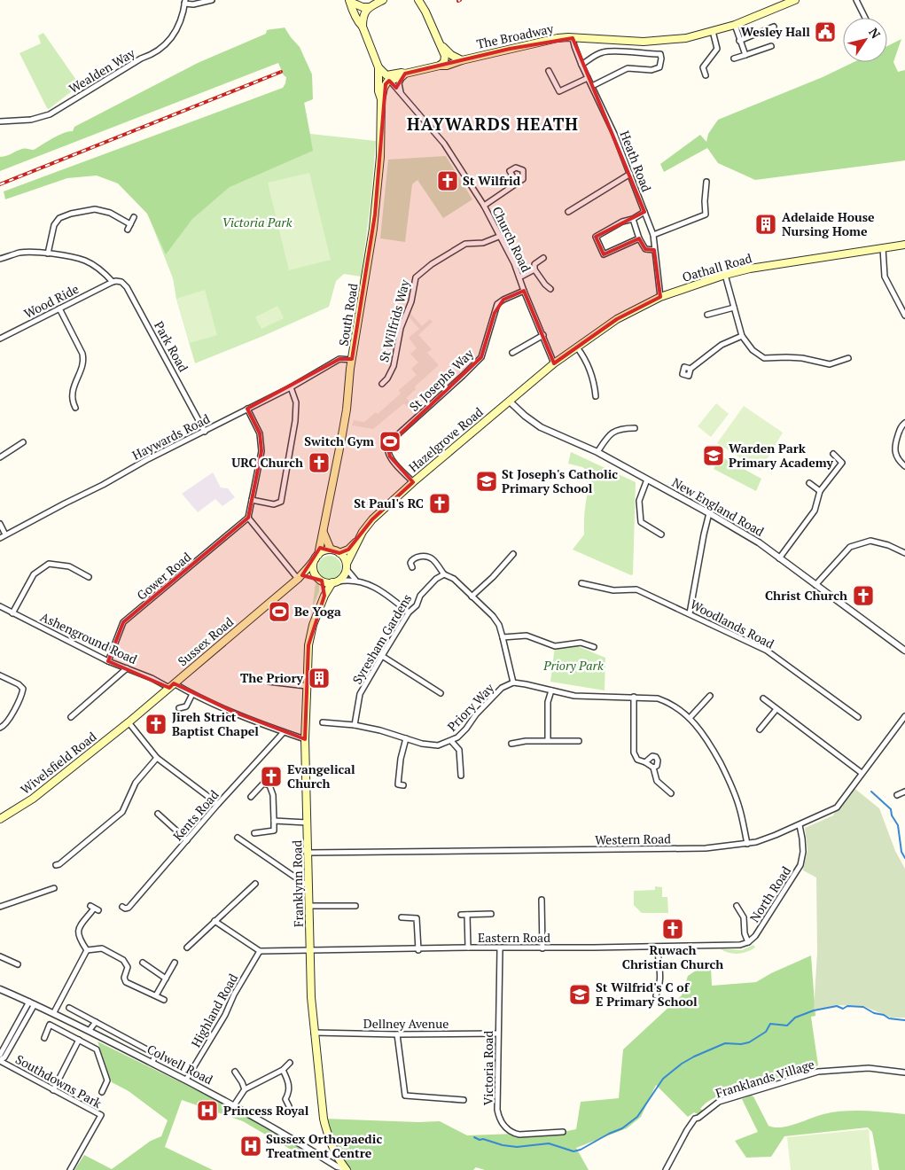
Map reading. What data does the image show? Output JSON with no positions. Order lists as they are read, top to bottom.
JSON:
{
  "streets": {
    "main road": [
      "The Broadway",
      "Oathall Road",
      "South Road",
      "Hazelgrove Road",
      "Sussex Road",
      "Wivelsfield Road",
      "Franklynn Road"
    ],
    "street": [
      "Wealden Way",
      "Heath Road",
      "Church Road",
      "Wood Ride",
      "St Wilfrids Way",
      "Park Road",
      "St Josephs Way",
      "Haywards Road",
      "New England Road",
      "Gower Road",
      "Woodlands Road",
      "Ashenground Road",
      "Syresham Gardens",
      "Priory Way",
      "Kents Road",
      "Western Road",
      "North Road",
      "Eastern Road",
      "Highland Road",
      "Dellney Avenue",
      "Colwell Road",
      "Victoria Road",
      "Franklands Village",
      "Southdowns Park"
    ]
  },
  "crossings": [
    ["The Broadway", "Heath Road"],
    ["The Broadway", "Church Road"],
    ["Heath Road", "Oathall Road"],
    ["Church Road", "Oathall Road"],
    ["Church Road", "St Wilfrids Way"],
    ["Church Road", "St Josephs Way"],
    ["Church Road", "Hazelgrove Road"],
    ["Oathall Road", "Hazelgrove Road"],
    ["Wood Ride", "Park Road"],
    ["South Road", "Haywards Road"],
    ["South Road", "Hazelgrove Road"],
    ["South Road", "Sussex Road"],
    ["South Road", "Franklynn Road"],
    ["Park Road", "Haywards Road"],
    ["St Josephs Way", "Hazelgrove Road"],
    ["Hazelgrove Road", "New England Road"],
    ["Hazelgrove Road", "Sussex Road"],
    ["Hazelgrove Road", "Franklynn Road"],
    ["Gower Road", "Ashenground Road"],
    ["Ashenground Road", "Sussex Road"],
    ["Ashenground Road", "Kents Road"],
    ["Ashenground Road", "Franklynn Road"],
    ["Syresham Gardens", "Priory Way"],
    ["Sussex Road", "Wivelsfield Road"],
    ["Sussex Road", "Franklynn Road"],
    ["Western Road", "Franklynn Road"],
    ["Western Road", "North Road"],
    ["Franklynn Road", "Eastern Road"],
    ["Franklynn Road", "Dellney Avenue"],
    ["Franklynn Road", "Colwell Road"],
    ["North Road", "Eastern Road"],
    ["Eastern Road", "Highland Road"],
    ["Eastern Road", "Victoria Road"],
    ["Highland Road", "Colwell Road"],
    ["Dellney Avenue", "Victoria Road"],
    ["Colwell Road", "Southdowns Park"]
  ],
  "districts": ["HAYWARDS HEATH"],
  "parks": ["Victoria Park", "Priory Park"],
  "places": {
    "public building": ["Wesley Hall"],
    "church": [
      "St Wilfrid",
      "URC Church",
      "St Paul's RC",
      "Christ Church",
      "Jireh Strict Baptist Chapel",
      "Evangelical Church",
      "Ruwach Christian Church"
    ],
    "building": ["Adelaide House Nursing Home", "The Priory"],
    "sports": ["Switch Gym", "Be Yoga"],
    "school or university": ["Warden Park Primary Academy", "St Joseph's Catholic Primary School", "St Wilfrid's C of E Primary School"],
    "hospital": ["Princess Royal", "Sussex Orthopaedic Treatment Centre"]
  },
  "north": "top right"
}
